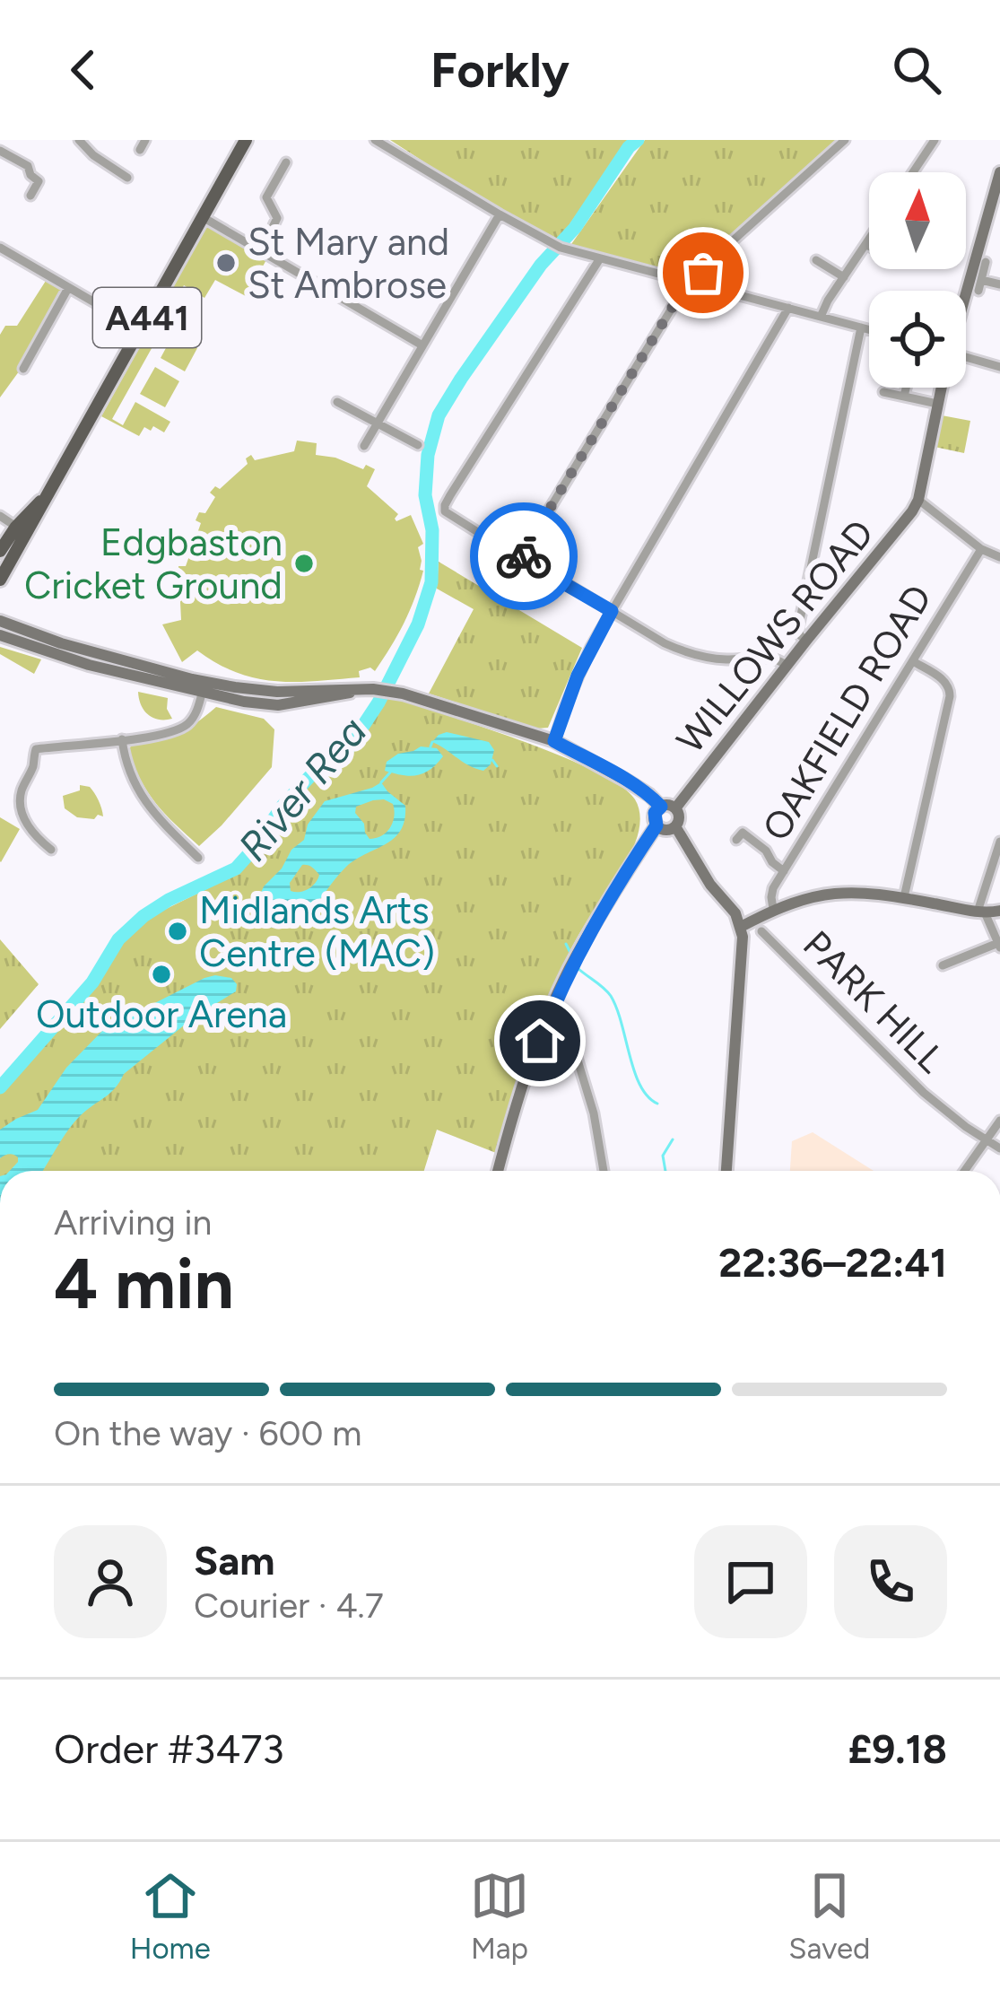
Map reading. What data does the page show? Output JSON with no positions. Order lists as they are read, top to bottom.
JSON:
{
  "streets": {
    "main road": ["A441"],
    "street": ["WILLOWS ROAD", "OAKFIELD ROAD", "PARK HILL"]
  },
  "water": ["River Rea"],
  "places": [
    "St Mary and St Ambrose",
    "Edgbaston Cricket Ground",
    "Midlands Arts Centre (MAC)",
    "Outdoor Arena"
  ],
  "north": "top",
  "page": {
    "header": "Forkly",
    "heading": ["4 min", "Arriving in", "22:36–22:41"],
    "panel": [
      "Sam",
      "Courier · 4.7",
      "Order #3473",
      "£9.18"
    ],
    "bar": "On the way · 600 m",
    "tabs": ["Home", "Map", "Saved"]
  }
}
